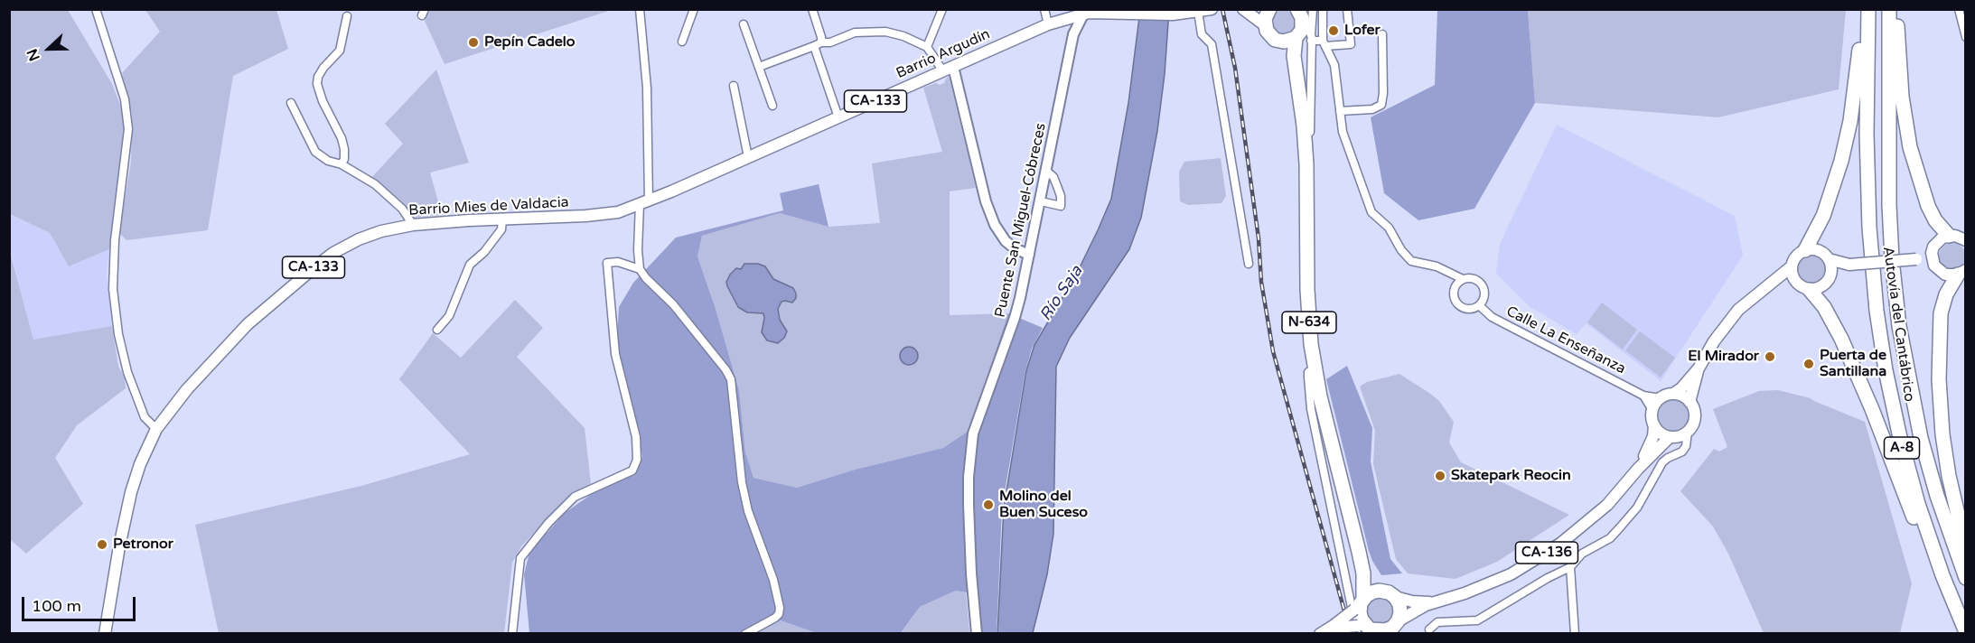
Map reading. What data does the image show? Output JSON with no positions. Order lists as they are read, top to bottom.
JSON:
{
  "streets": {
    "highway": ["N-634", "Autovía del Cantábrico", "A-8"],
    "main road": [
      "Barrio Argudín",
      "CA-133",
      "Barrio Mies de Valdacia",
      "CA-136"
    ],
    "street": ["Puente San Miguel-Cóbreces", "Calle La Enseñanza"]
  },
  "crossings": [
    ["Barrio Argudín", "CA-133"],
    ["Barrio Argudín", "Barrio Mies de Valdacia"],
    ["Barrio Argudín", "Puente San Miguel-Cóbreces"],
    ["CA-133", "Barrio Mies de Valdacia"]
  ],
  "water": ["Río Saja"],
  "places": [
    "Lofer",
    "Pepín Cadelo",
    "El Mirador",
    "Puerta de Santillana",
    "Skatepark Reocin",
    "Molino del Buen Suceso",
    "Petronor"
  ],
  "scale_bar": "100 m",
  "north": "left"
}
